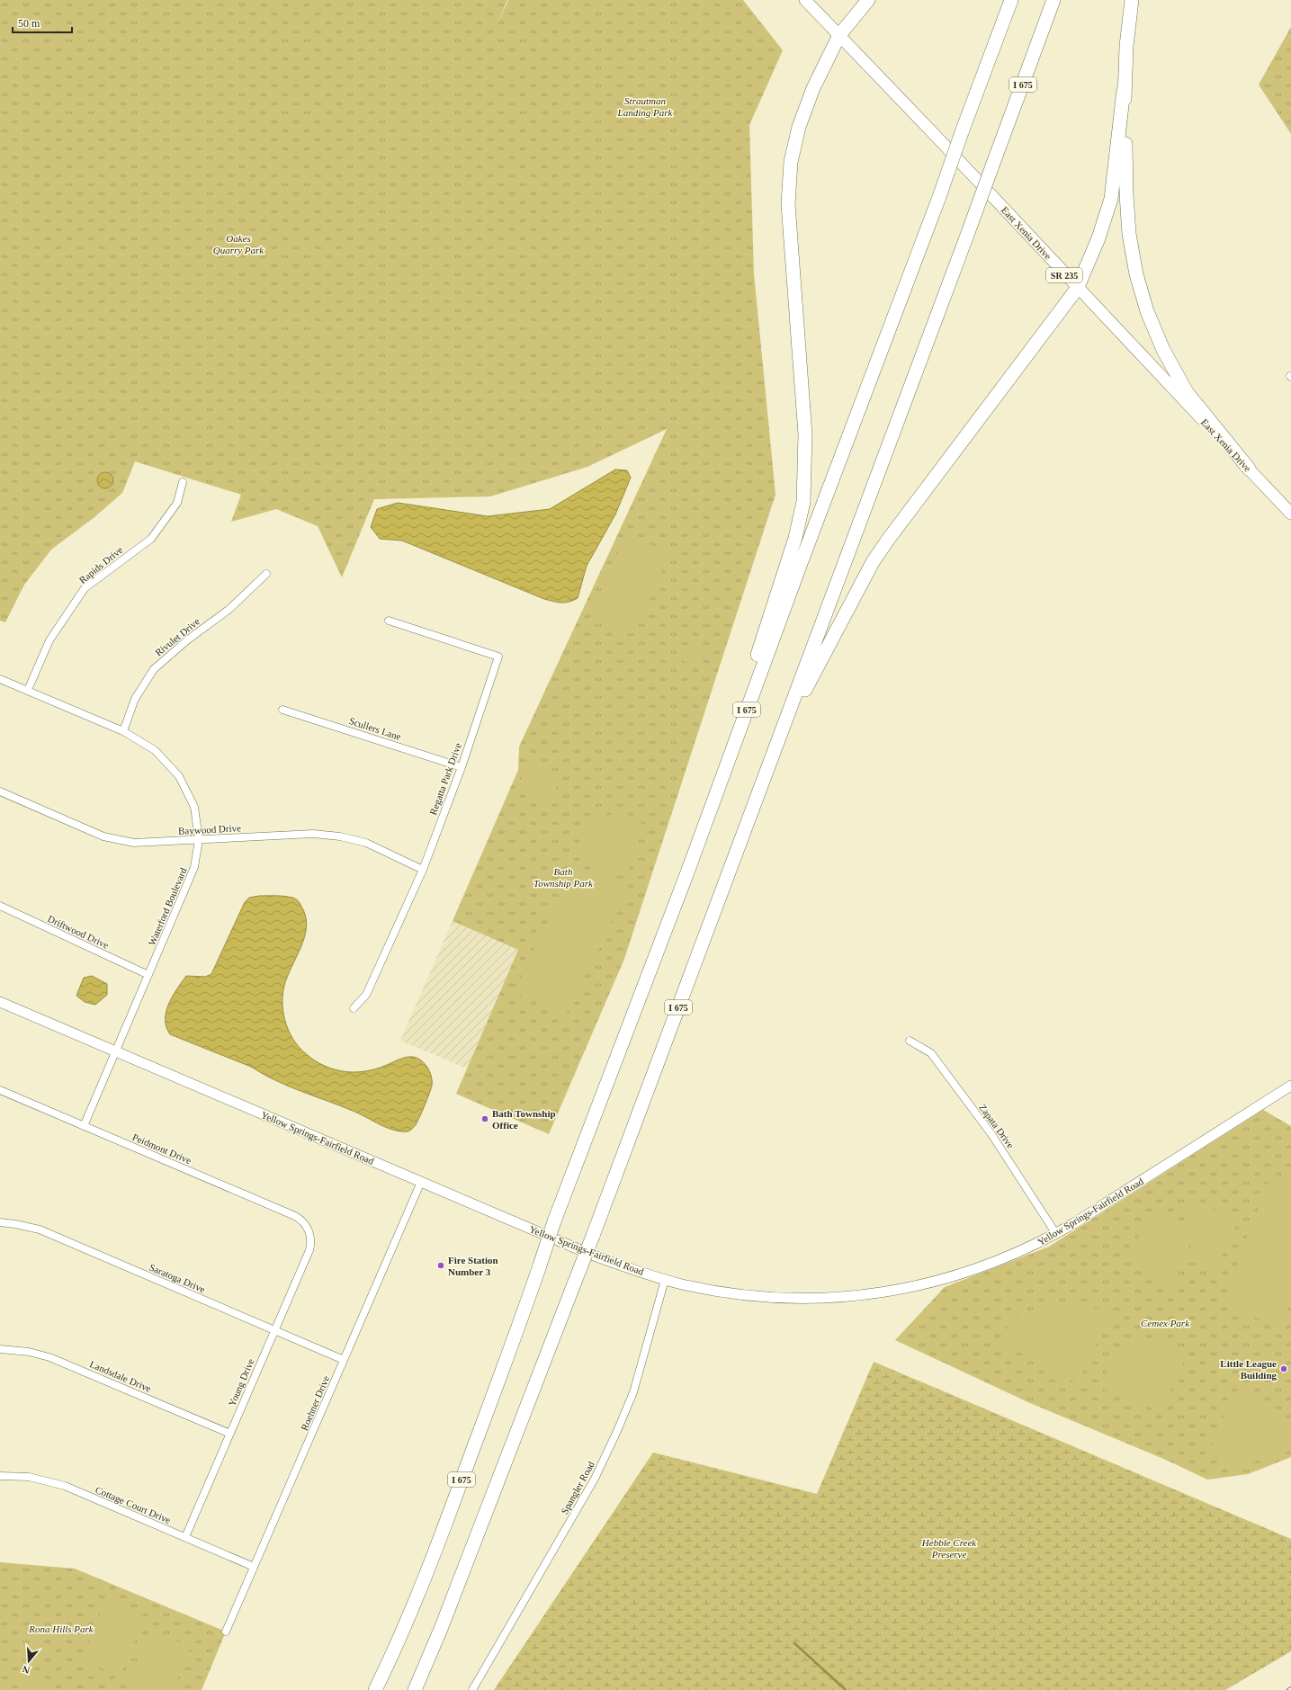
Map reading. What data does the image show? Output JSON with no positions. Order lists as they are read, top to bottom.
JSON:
{
  "streets": {
    "highway": ["I 675"],
    "main road": ["East Xenia Drive", "SR 235", "Yellow Springs-Fairfield Road"],
    "street": [
      "Rapids Drive",
      "Rivulet Drive",
      "Scullers Lane",
      "Regatta Park Drive",
      "Baywood Drive",
      "Waterford Boulevard",
      "Driftwood Drive",
      "Zapata Drive",
      "Peidmont Drive",
      "Saratoga Drive",
      "Landsdale Drive",
      "Young Drive",
      "Roehner Drive",
      "Spangler Road",
      "Cottage Court Drive"
    ]
  },
  "crossings": [
    ["Rapids Drive", "Waterford Boulevard"],
    ["Rivulet Drive", "Waterford Boulevard"],
    ["Scullers Lane", "Regatta Park Drive"],
    ["Regatta Park Drive", "Baywood Drive"],
    ["Baywood Drive", "Waterford Boulevard"],
    ["Waterford Boulevard", "Driftwood Drive"],
    ["Waterford Boulevard", "Yellow Springs-Fairfield Road"],
    ["Waterford Boulevard", "Peidmont Drive"],
    ["Zapata Drive", "Yellow Springs-Fairfield Road"],
    ["Yellow Springs-Fairfield Road", "Roehner Drive"],
    ["Yellow Springs-Fairfield Road", "Spangler Road"],
    ["Peidmont Drive", "Young Drive"],
    ["Saratoga Drive", "Young Drive"],
    ["Saratoga Drive", "Roehner Drive"],
    ["Landsdale Drive", "Young Drive"],
    ["Young Drive", "Cottage Court Drive"],
    ["Roehner Drive", "Cottage Court Drive"]
  ],
  "parks": [
    "Strautman Landing Park",
    "Oakes Quarry Park",
    "Bath Township Park",
    "Cemex Park",
    "Hebble Creek Preserve",
    "Rona Hills Park"
  ],
  "places": ["Bath Township Office", "Fire Station Number 3", "Little League Building"],
  "scale_bar": "50 m",
  "north": "bottom"
}
